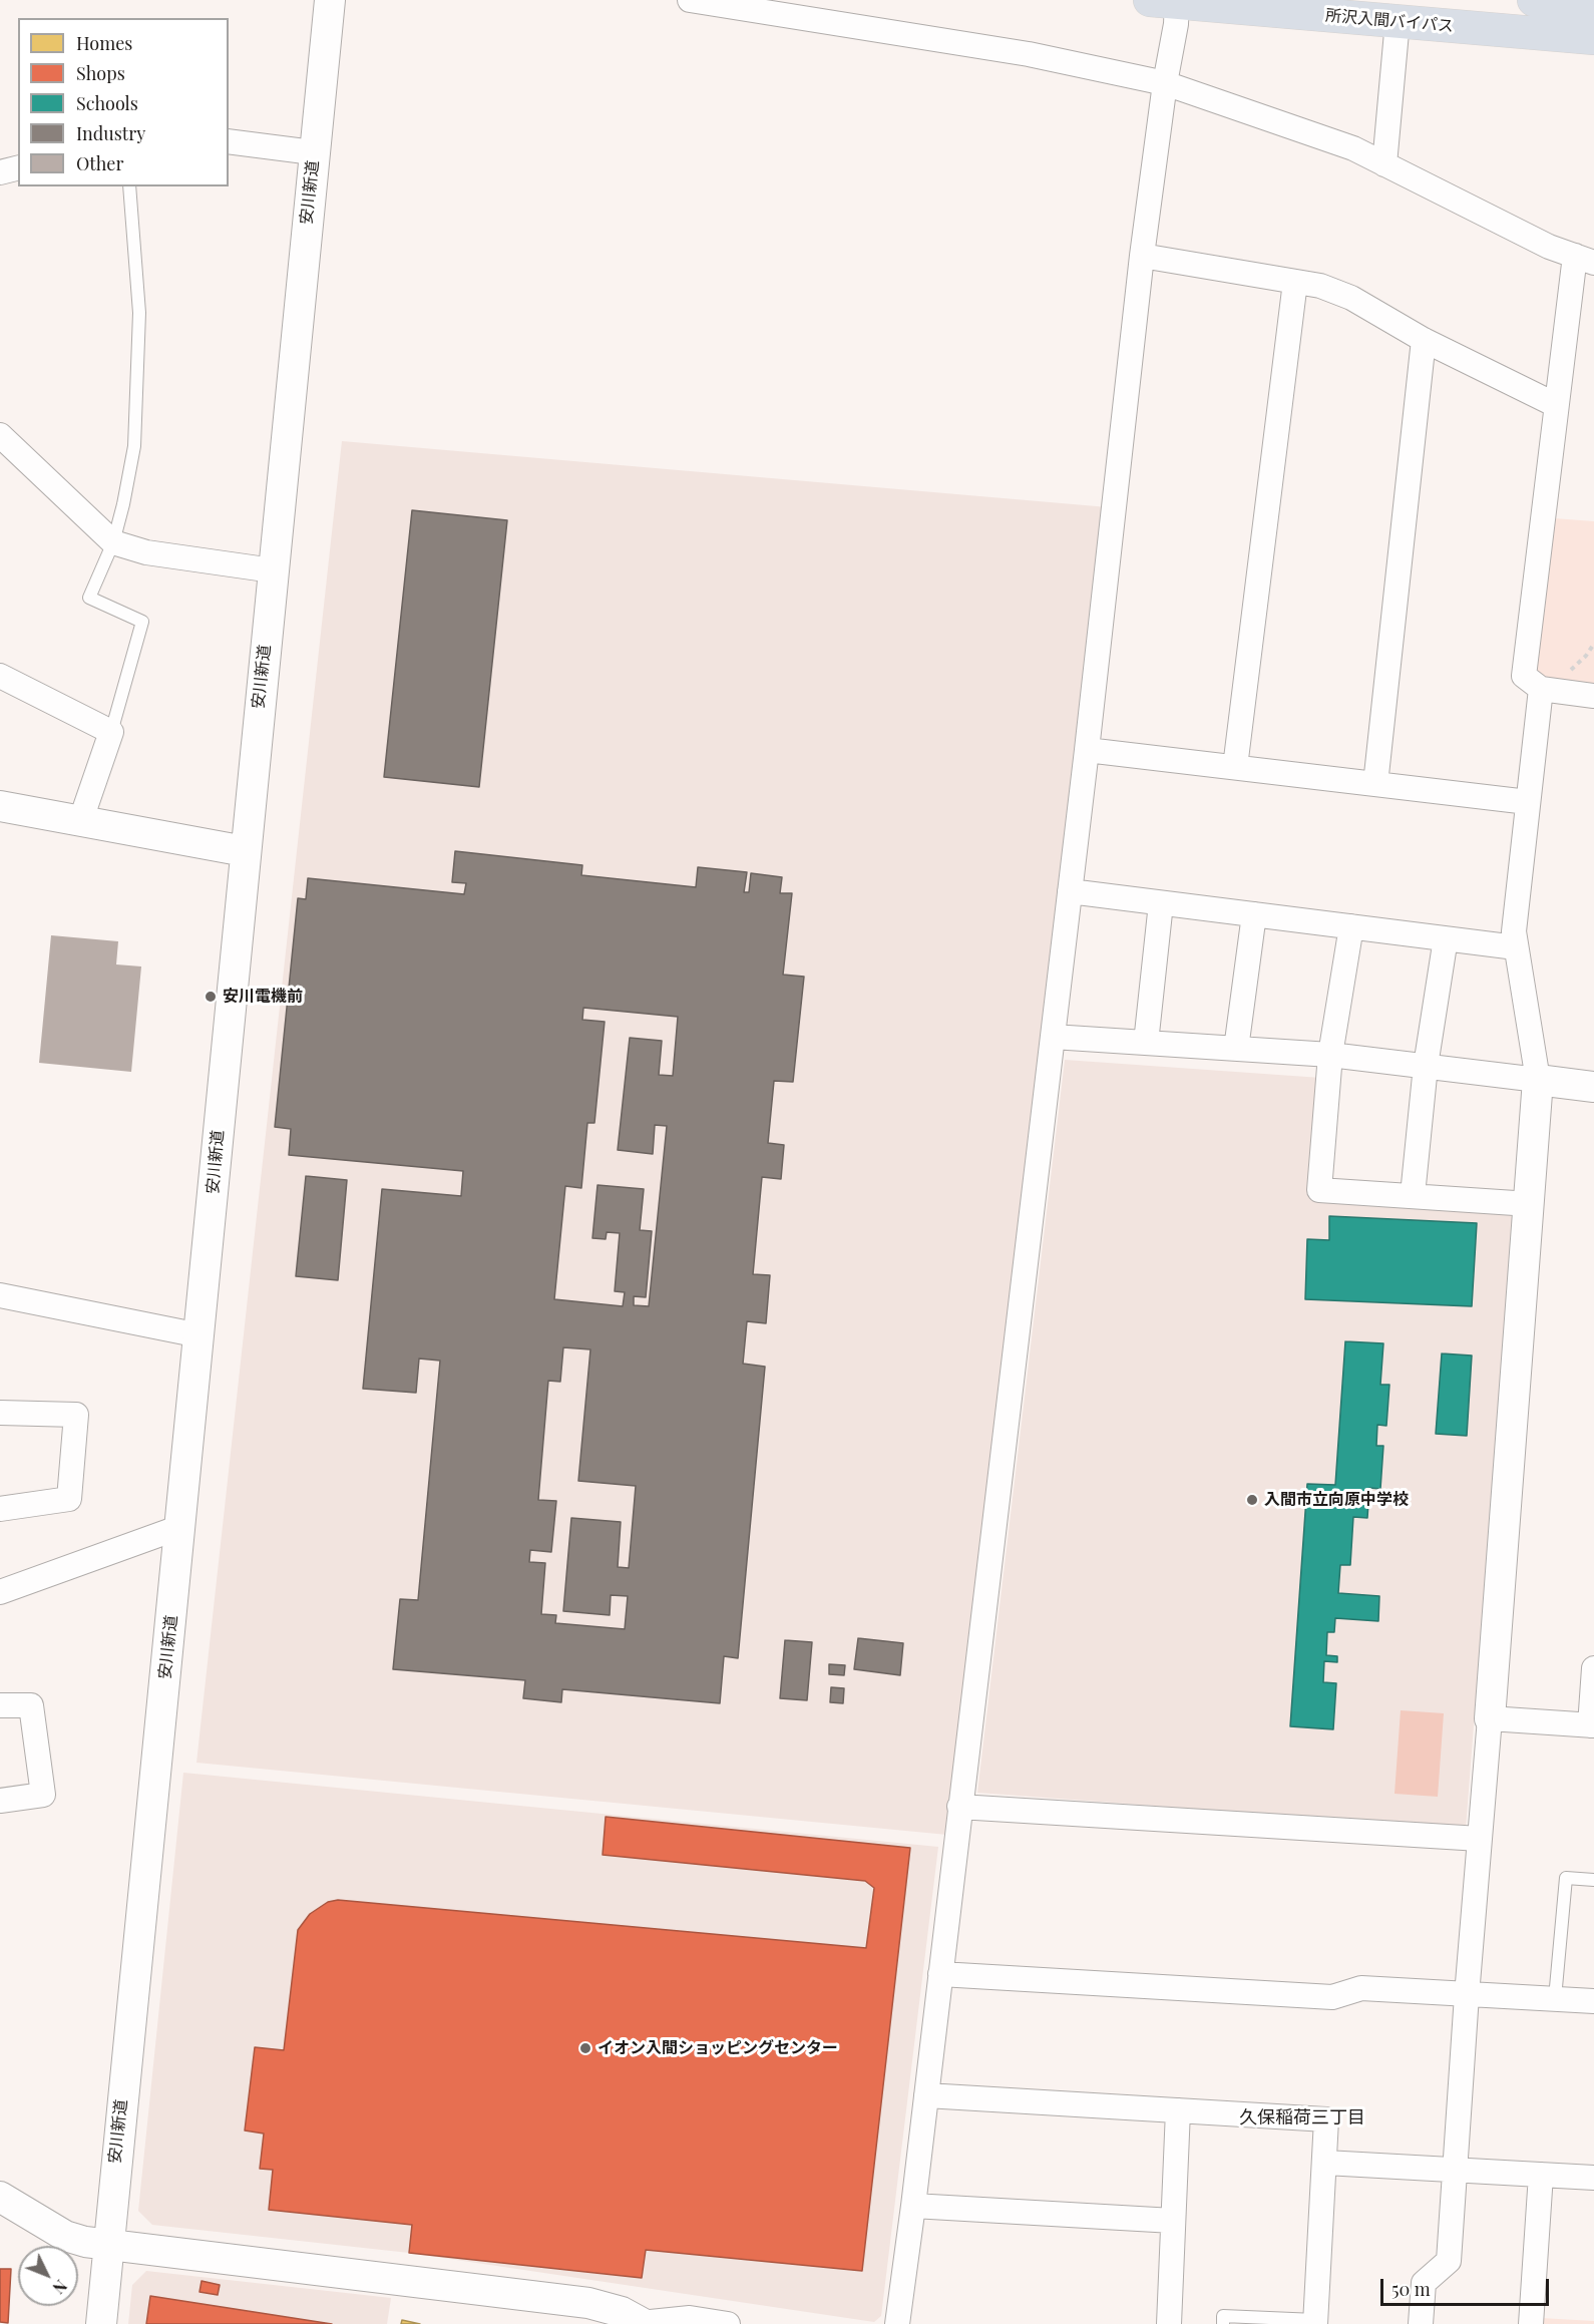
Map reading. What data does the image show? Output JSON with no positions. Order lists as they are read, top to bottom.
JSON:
{
  "streets": {
    "highway": ["所沢入間バイパス"],
    "street": ["安川新道"]
  },
  "districts": ["久保稲荷三丁目"],
  "places": ["安川電機前", "入間市立向原中学校", "イオン入間ショッピングセンター"],
  "legend": [
    "Homes",
    "Shops",
    "Schools",
    "Industry",
    "Other"
  ],
  "scale_bar": "50 m",
  "north": "bottom right"
}
